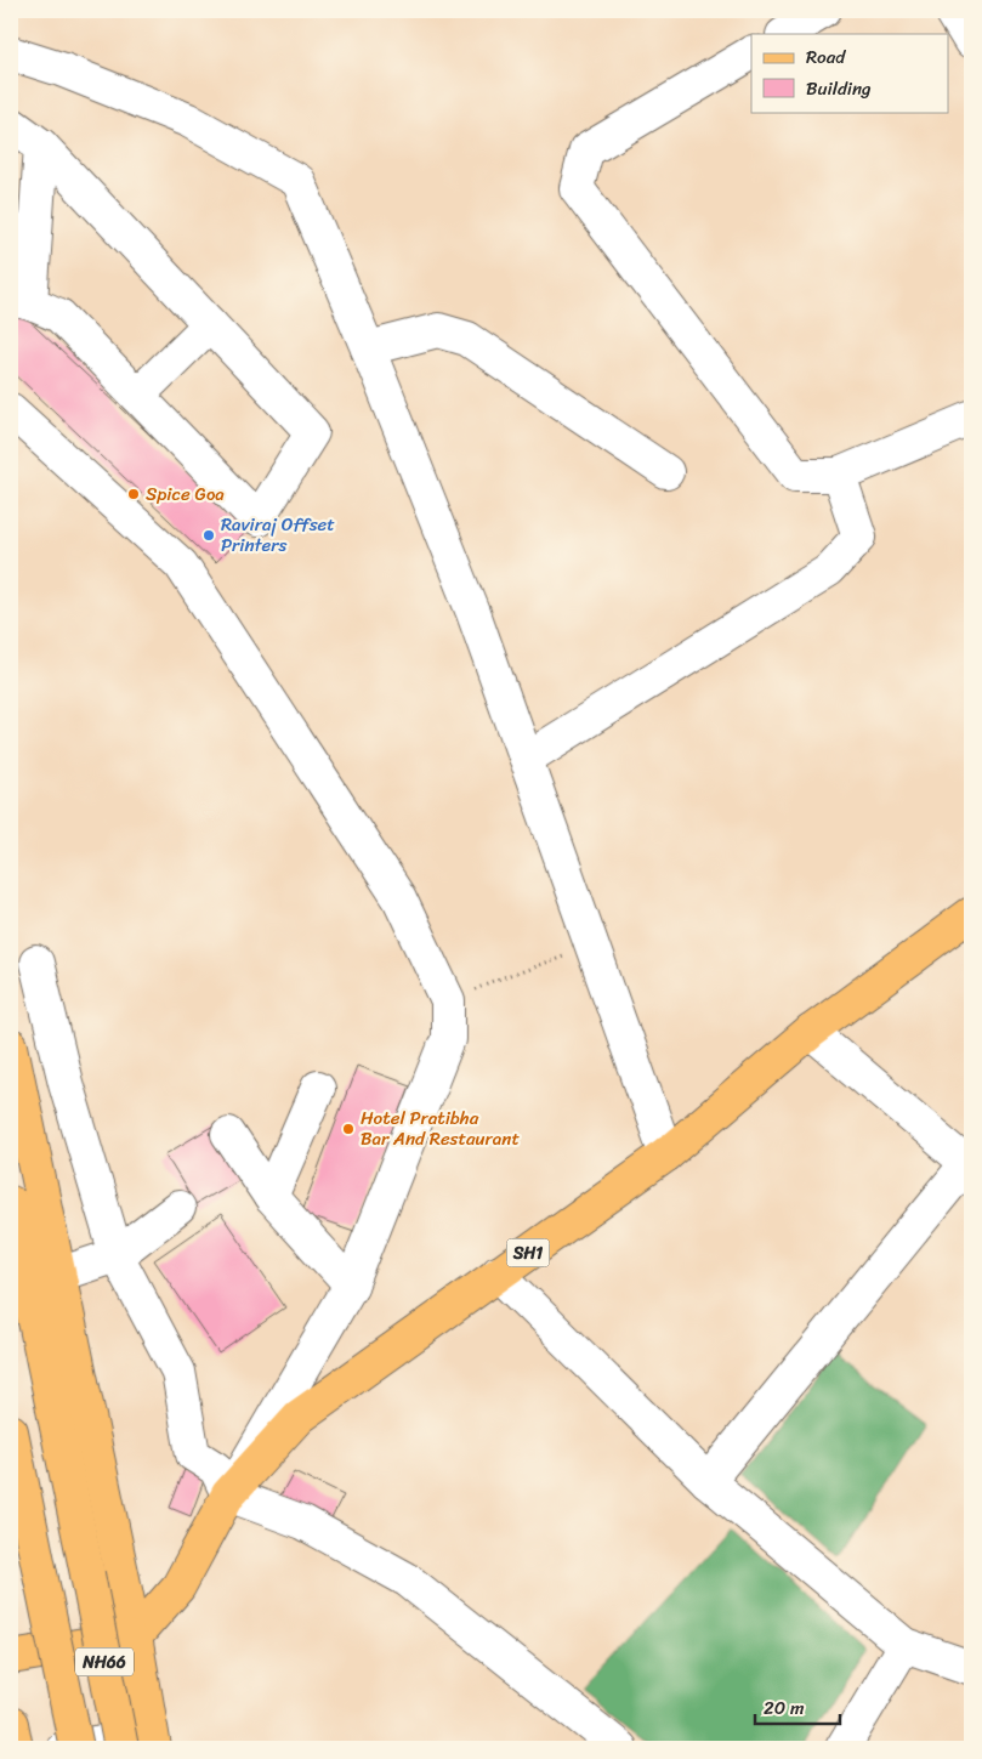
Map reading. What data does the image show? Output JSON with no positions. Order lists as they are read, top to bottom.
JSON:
{
  "streets": {
    "main road": ["SH1", "NH66"]
  },
  "places": ["Spice Goa", "Raviraj Offset Printers", "Hotel Pratibha Bar And Restaurant"],
  "legend": ["Road", "Building"],
  "scale_bar": "20 m"
}
